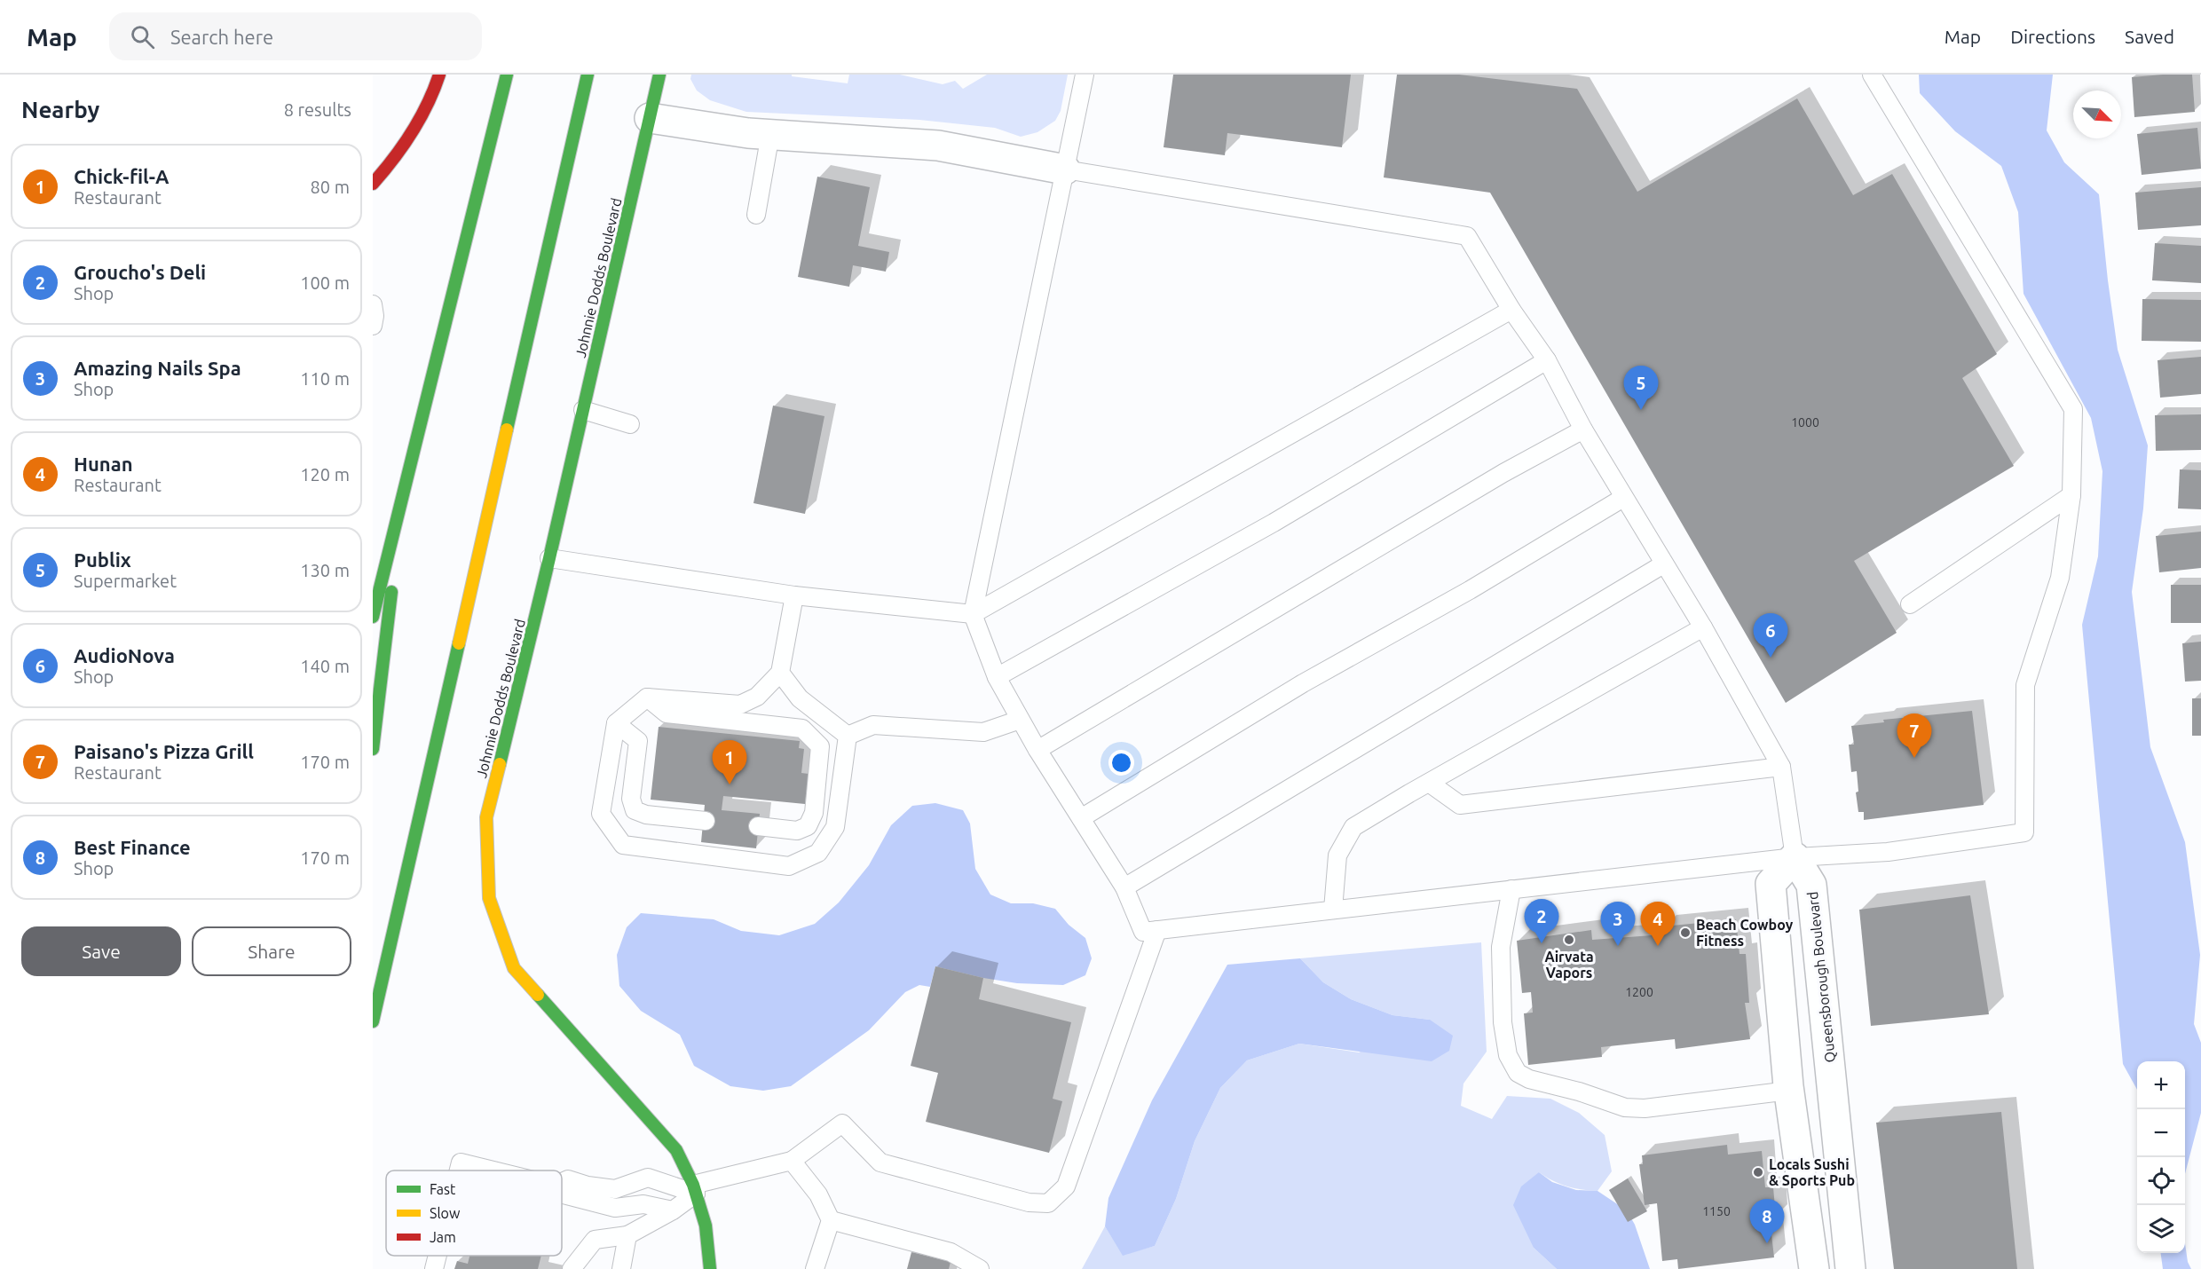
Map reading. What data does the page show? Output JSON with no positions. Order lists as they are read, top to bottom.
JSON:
{
  "streets": {
    "main road": ["Johnnie Dodds Boulevard"],
    "street": ["Queensborough Boulevard"]
  },
  "places": ["Beach Cowboy Fitness", "Airvata Vapors", "Locals Sushi & Sports Pub"],
  "house_numbers": ["1000", "1200", "1150"],
  "legend": ["Fast", "Slow", "Jam"],
  "north": "bottom right",
  "page": {
    "header": "Map",
    "search": "Search here",
    "nav": ["Map", "Directions", "Saved"],
    "heading": ["Nearby", "8 results"],
    "list": [
      {
        "mark": "1",
        "name": "Chick-fil-A",
        "note": "Restaurant",
        "value": "80 m"
      },
      {
        "mark": "2",
        "name": "Groucho's Deli",
        "note": "Shop",
        "value": "100 m"
      },
      {
        "mark": "3",
        "name": "Amazing Nails Spa",
        "note": "Shop",
        "value": "110 m"
      },
      {
        "mark": "4",
        "name": "Hunan",
        "note": "Restaurant",
        "value": "120 m"
      },
      {
        "mark": "5",
        "name": "Publix",
        "note": "Supermarket",
        "value": "130 m"
      },
      {
        "mark": "6",
        "name": "AudioNova",
        "note": "Shop",
        "value": "140 m"
      },
      {
        "mark": "7",
        "name": "Paisano's Pizza Grill",
        "note": "Restaurant",
        "value": "170 m"
      },
      {
        "mark": "8",
        "name": "Best Finance",
        "note": "Shop",
        "value": "170 m"
      }
    ],
    "pins": [
      "5",
      "6",
      "7",
      "1",
      "2",
      "3",
      "4",
      "8"
    ],
    "buttons": ["Save", "Share"],
    "map_buttons": ["+", "−"]
  }
}
